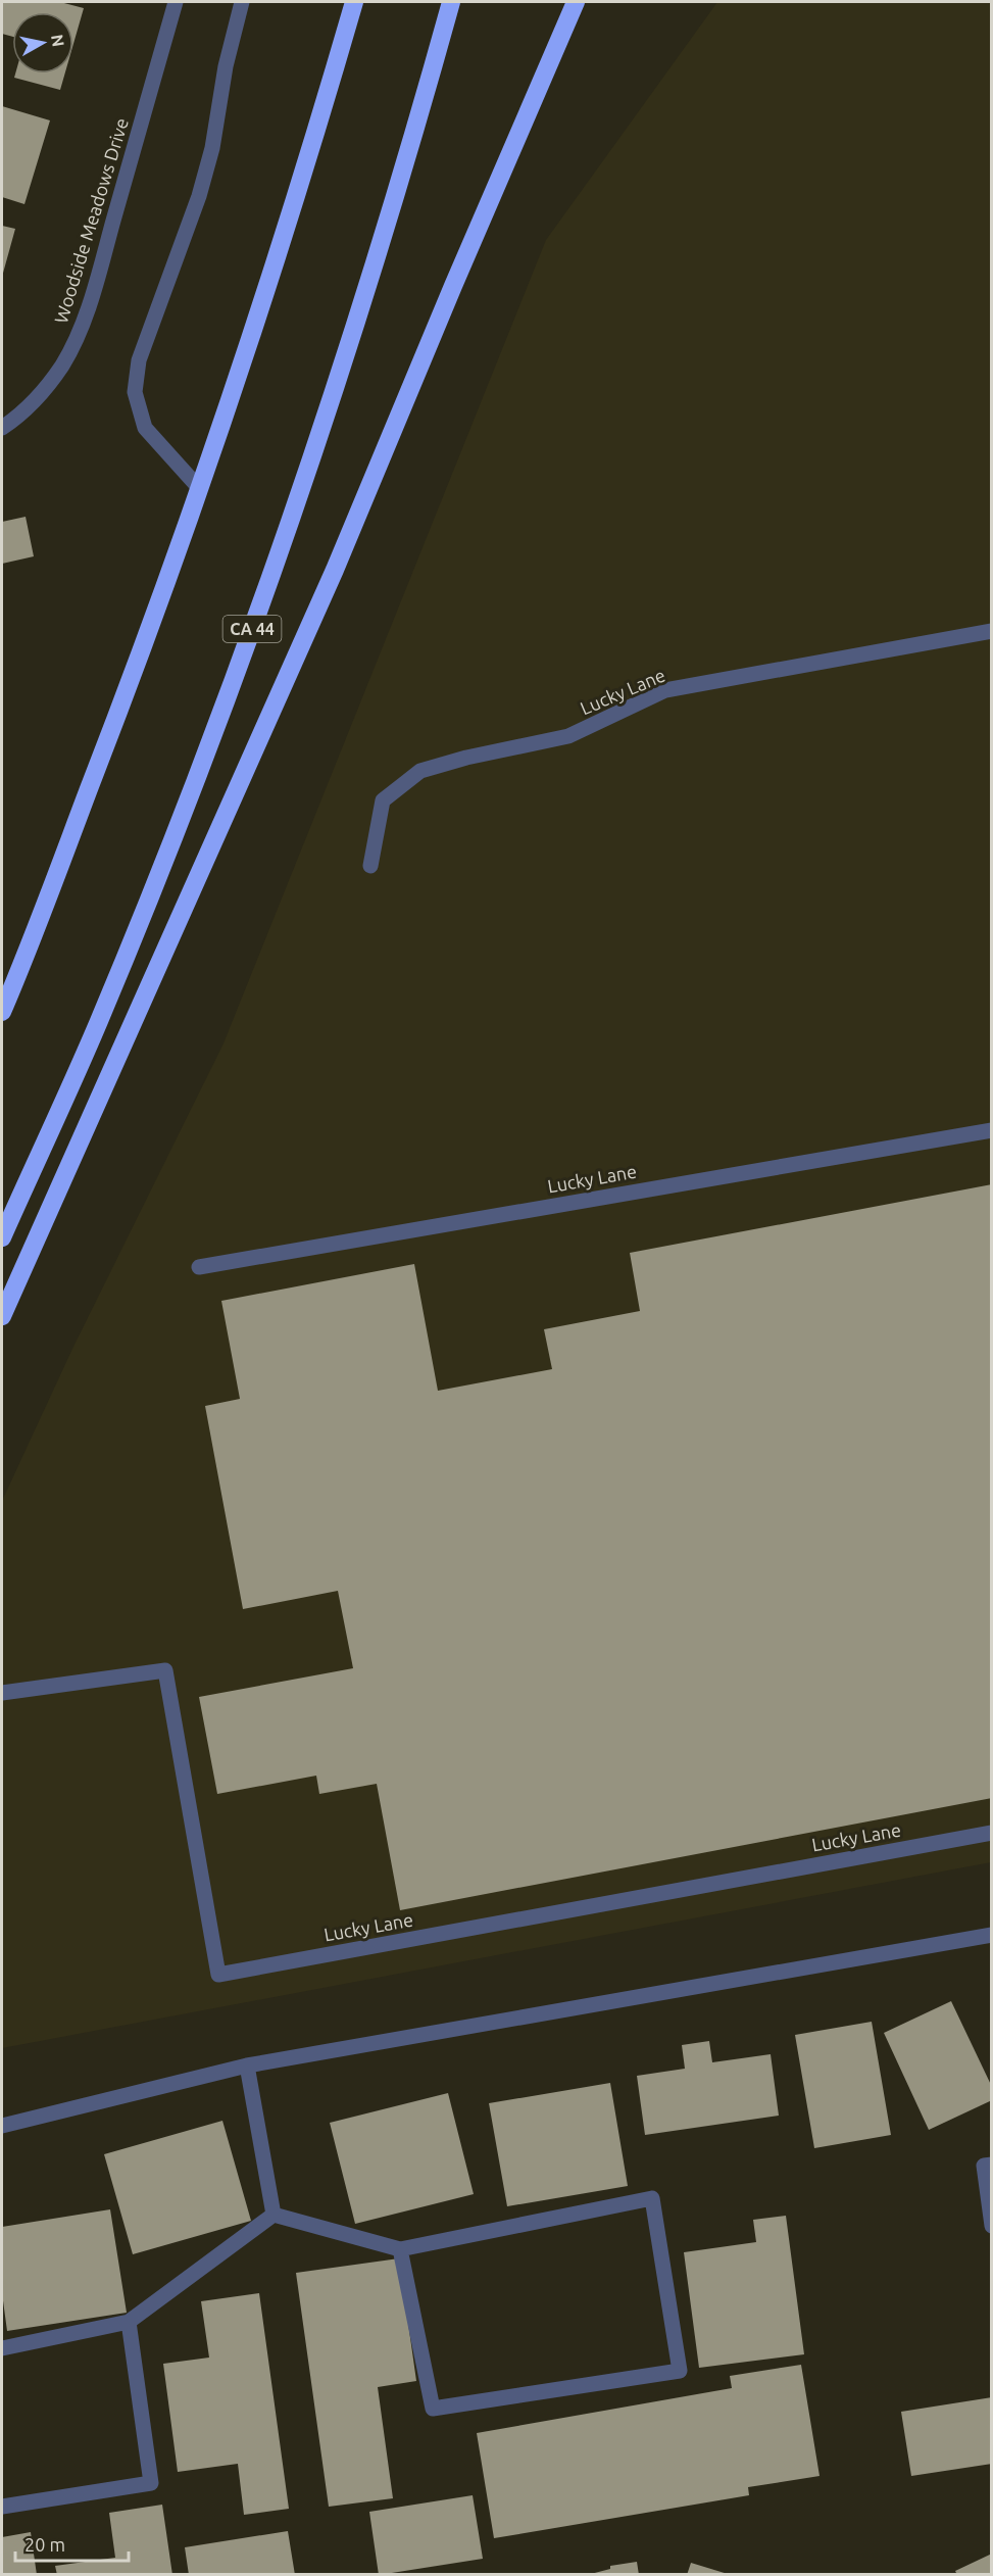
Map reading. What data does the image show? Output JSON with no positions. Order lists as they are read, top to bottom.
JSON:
{
  "streets": {
    "highway": ["CA 44"],
    "street": ["Woodside Meadows Drive", "Lucky Lane"]
  },
  "scale_bar": "20 m",
  "north": "right"
}
